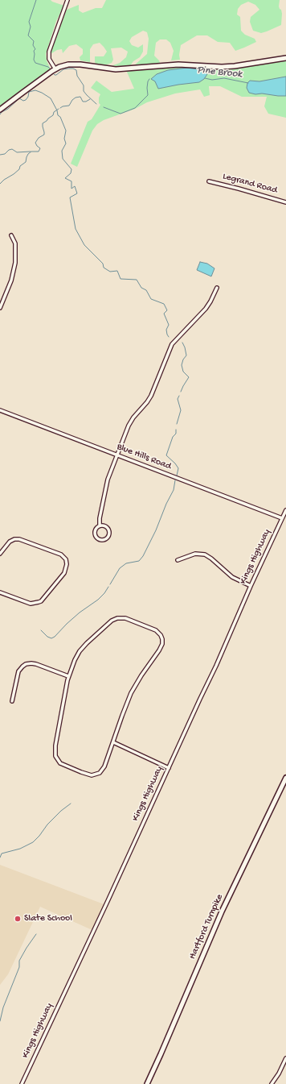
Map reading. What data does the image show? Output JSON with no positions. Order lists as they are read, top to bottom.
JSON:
{
  "streets": {
    "main road": ["Hartford Turnpike"],
    "street": ["Legrand Road", "Blue Hills Road", "Kings Highway"]
  },
  "crossings": [
    ["Blue Hills Road", "Kings Highway"]
  ],
  "water": ["Pine Brook"],
  "places": ["Slate School"]
}
